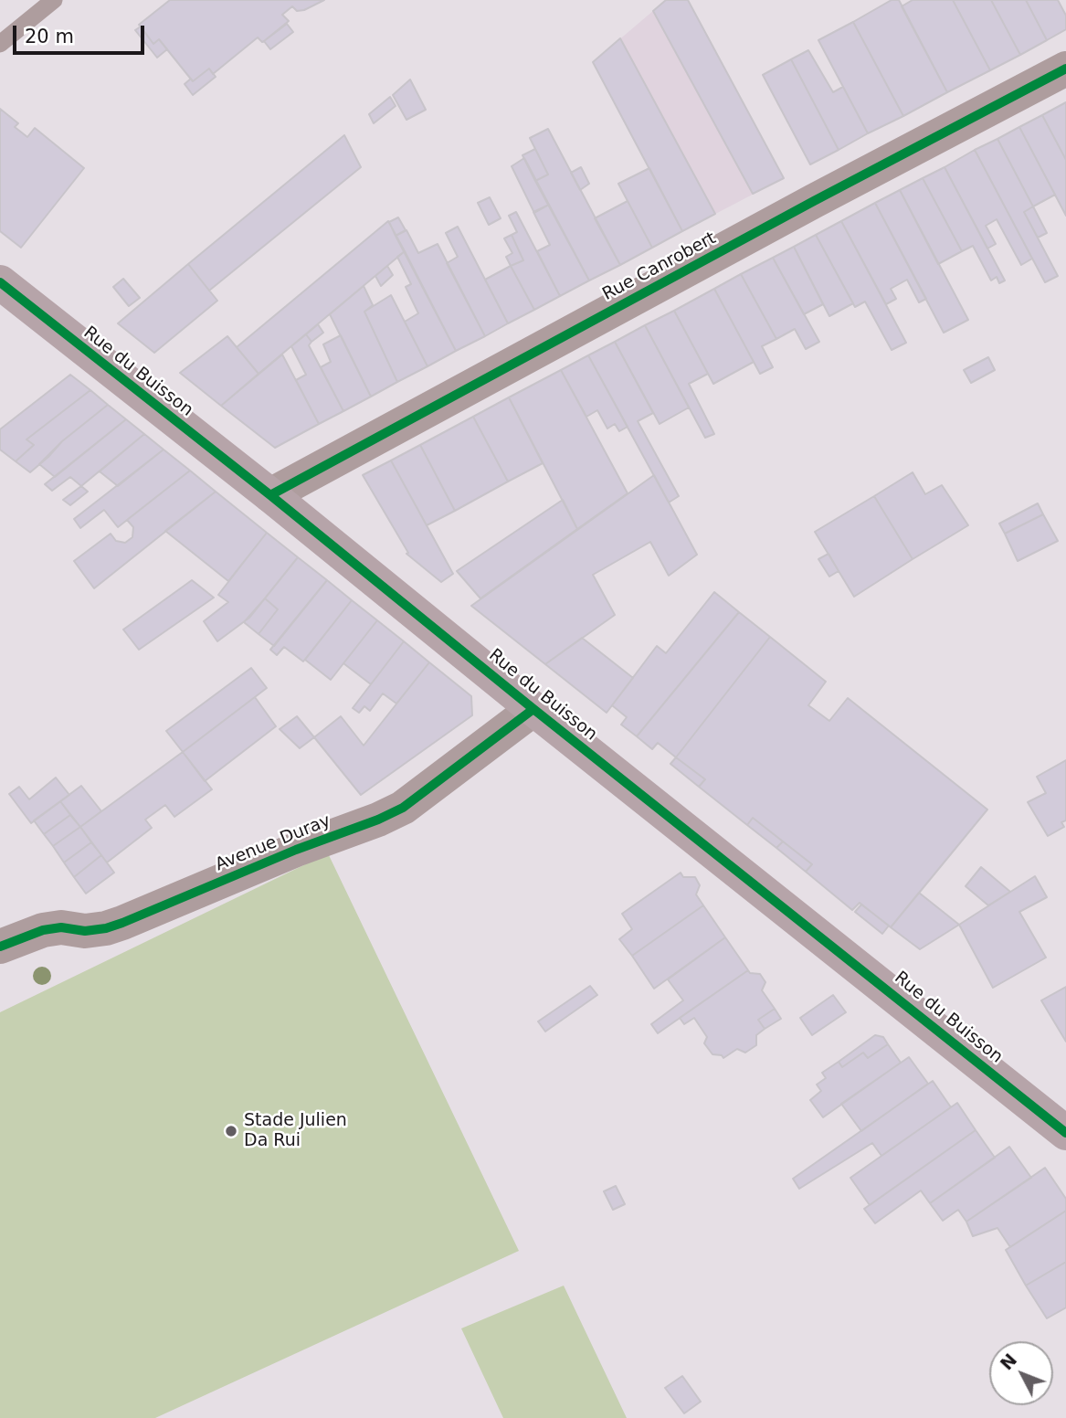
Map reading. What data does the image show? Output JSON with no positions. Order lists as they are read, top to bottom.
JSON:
{
  "streets": {
    "street": ["Rue Canrobert", "Rue du Buisson", "Avenue Duray"]
  },
  "crossings": [
    ["Rue Canrobert", "Rue du Buisson"],
    ["Rue du Buisson", "Avenue Duray"]
  ],
  "places": ["Stade Julien Da Rui"],
  "scale_bar": "20 m",
  "north": "top left"
}
